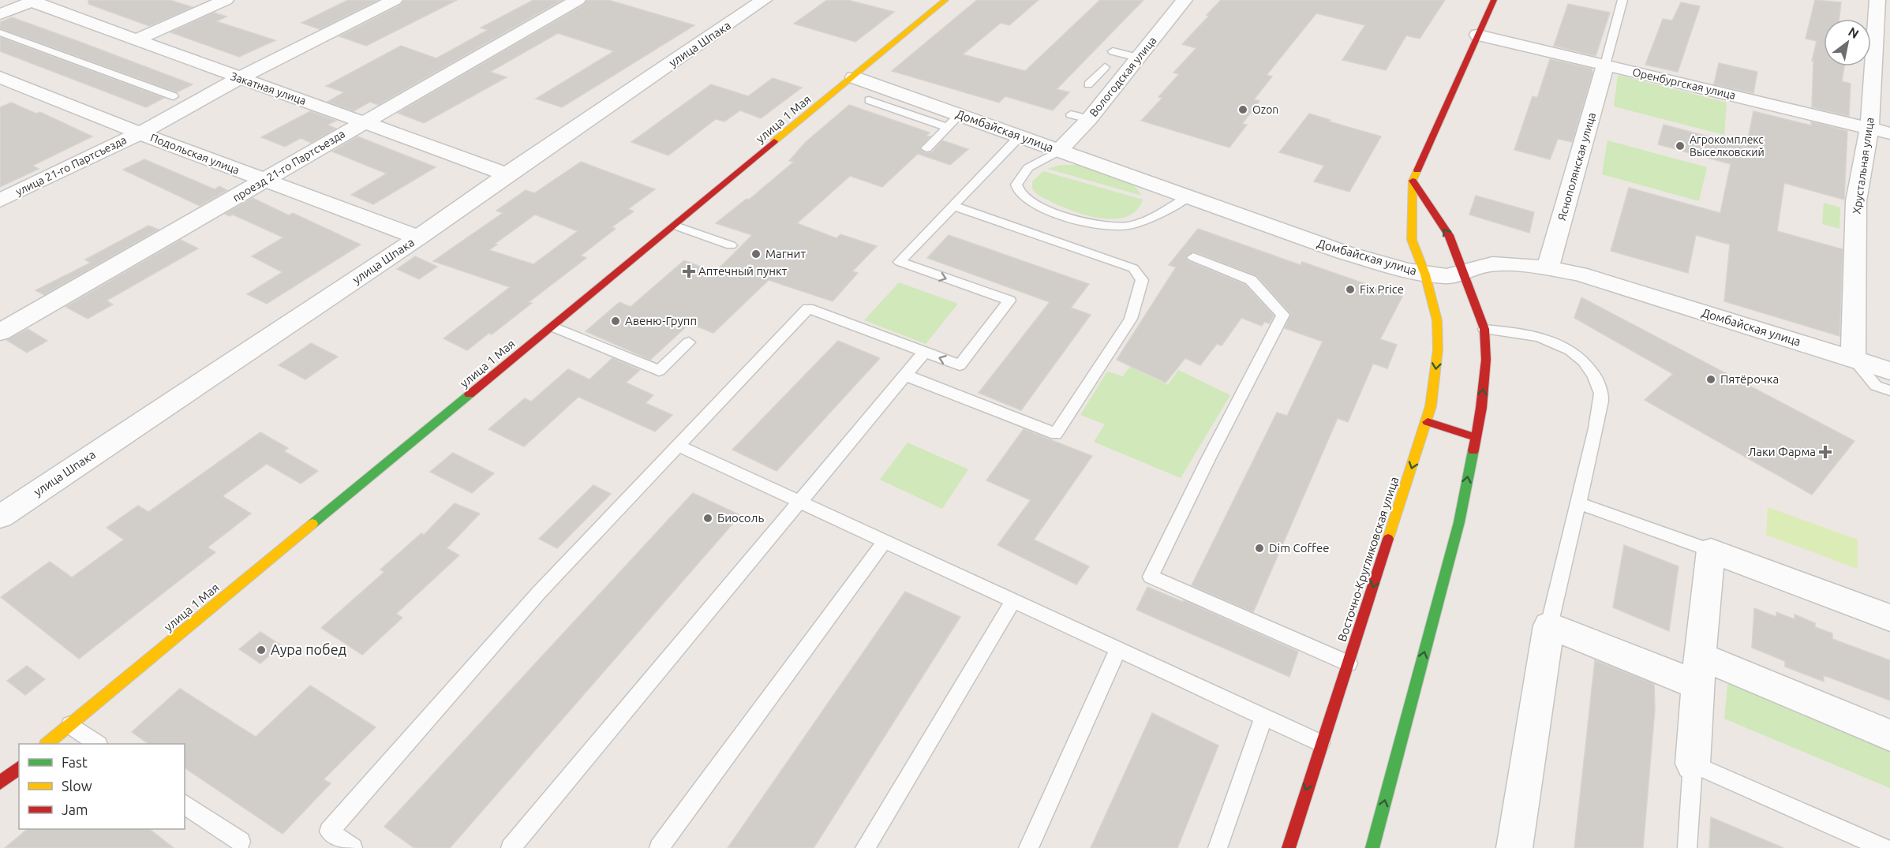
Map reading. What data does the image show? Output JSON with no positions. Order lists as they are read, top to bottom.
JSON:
{
  "streets": {
    "street": [
      "улица Шпака",
      "Вологодская улица",
      "Оренбургская улица",
      "Закатная улица",
      "улица 1 Мая",
      "Домбайская улица",
      "Подольская улица",
      "улица 21-го Партсъезда",
      "проезд 21-го Партсъезда",
      "Хрустальная улица",
      "Яснополянская улица",
      "Восточно-Кругликовская улица"
    ]
  },
  "crossings": [
    ["улица Шпака", "Закатная улица"],
    ["улица Шпака", "Подольская улица"],
    ["Вологодская улица", "Домбайская улица"],
    ["Оренбургская улица", "Хрустальная улица"],
    ["Оренбургская улица", "Яснополянская улица"],
    ["Закатная улица", "улица 21-го Партсъезда"],
    ["Закатная улица", "проезд 21-го Партсъезда"],
    ["улица 1 Мая", "Домбайская улица"],
    ["Домбайская улица", "Хрустальная улица"],
    ["Домбайская улица", "Яснополянская улица"],
    ["Домбайская улица", "Восточно-Кругликовская улица"],
    ["Подольская улица", "улица 21-го Партсъезда"],
    ["Подольская улица", "проезд 21-го Партсъезда"]
  ],
  "places": {
    "other": [
      "Ozon",
      "Агрокомплекс Выселковский",
      "Магнит",
      "Fix Price",
      "Авеню-Групп",
      "Пятёрочка",
      "Биосоль",
      "Dim Coffee",
      "Аура побед"
    ],
    "health": ["Аптечный пункт", "Лаки Фарма"]
  },
  "legend": ["Fast", "Slow", "Jam"],
  "north": "top right"
}
